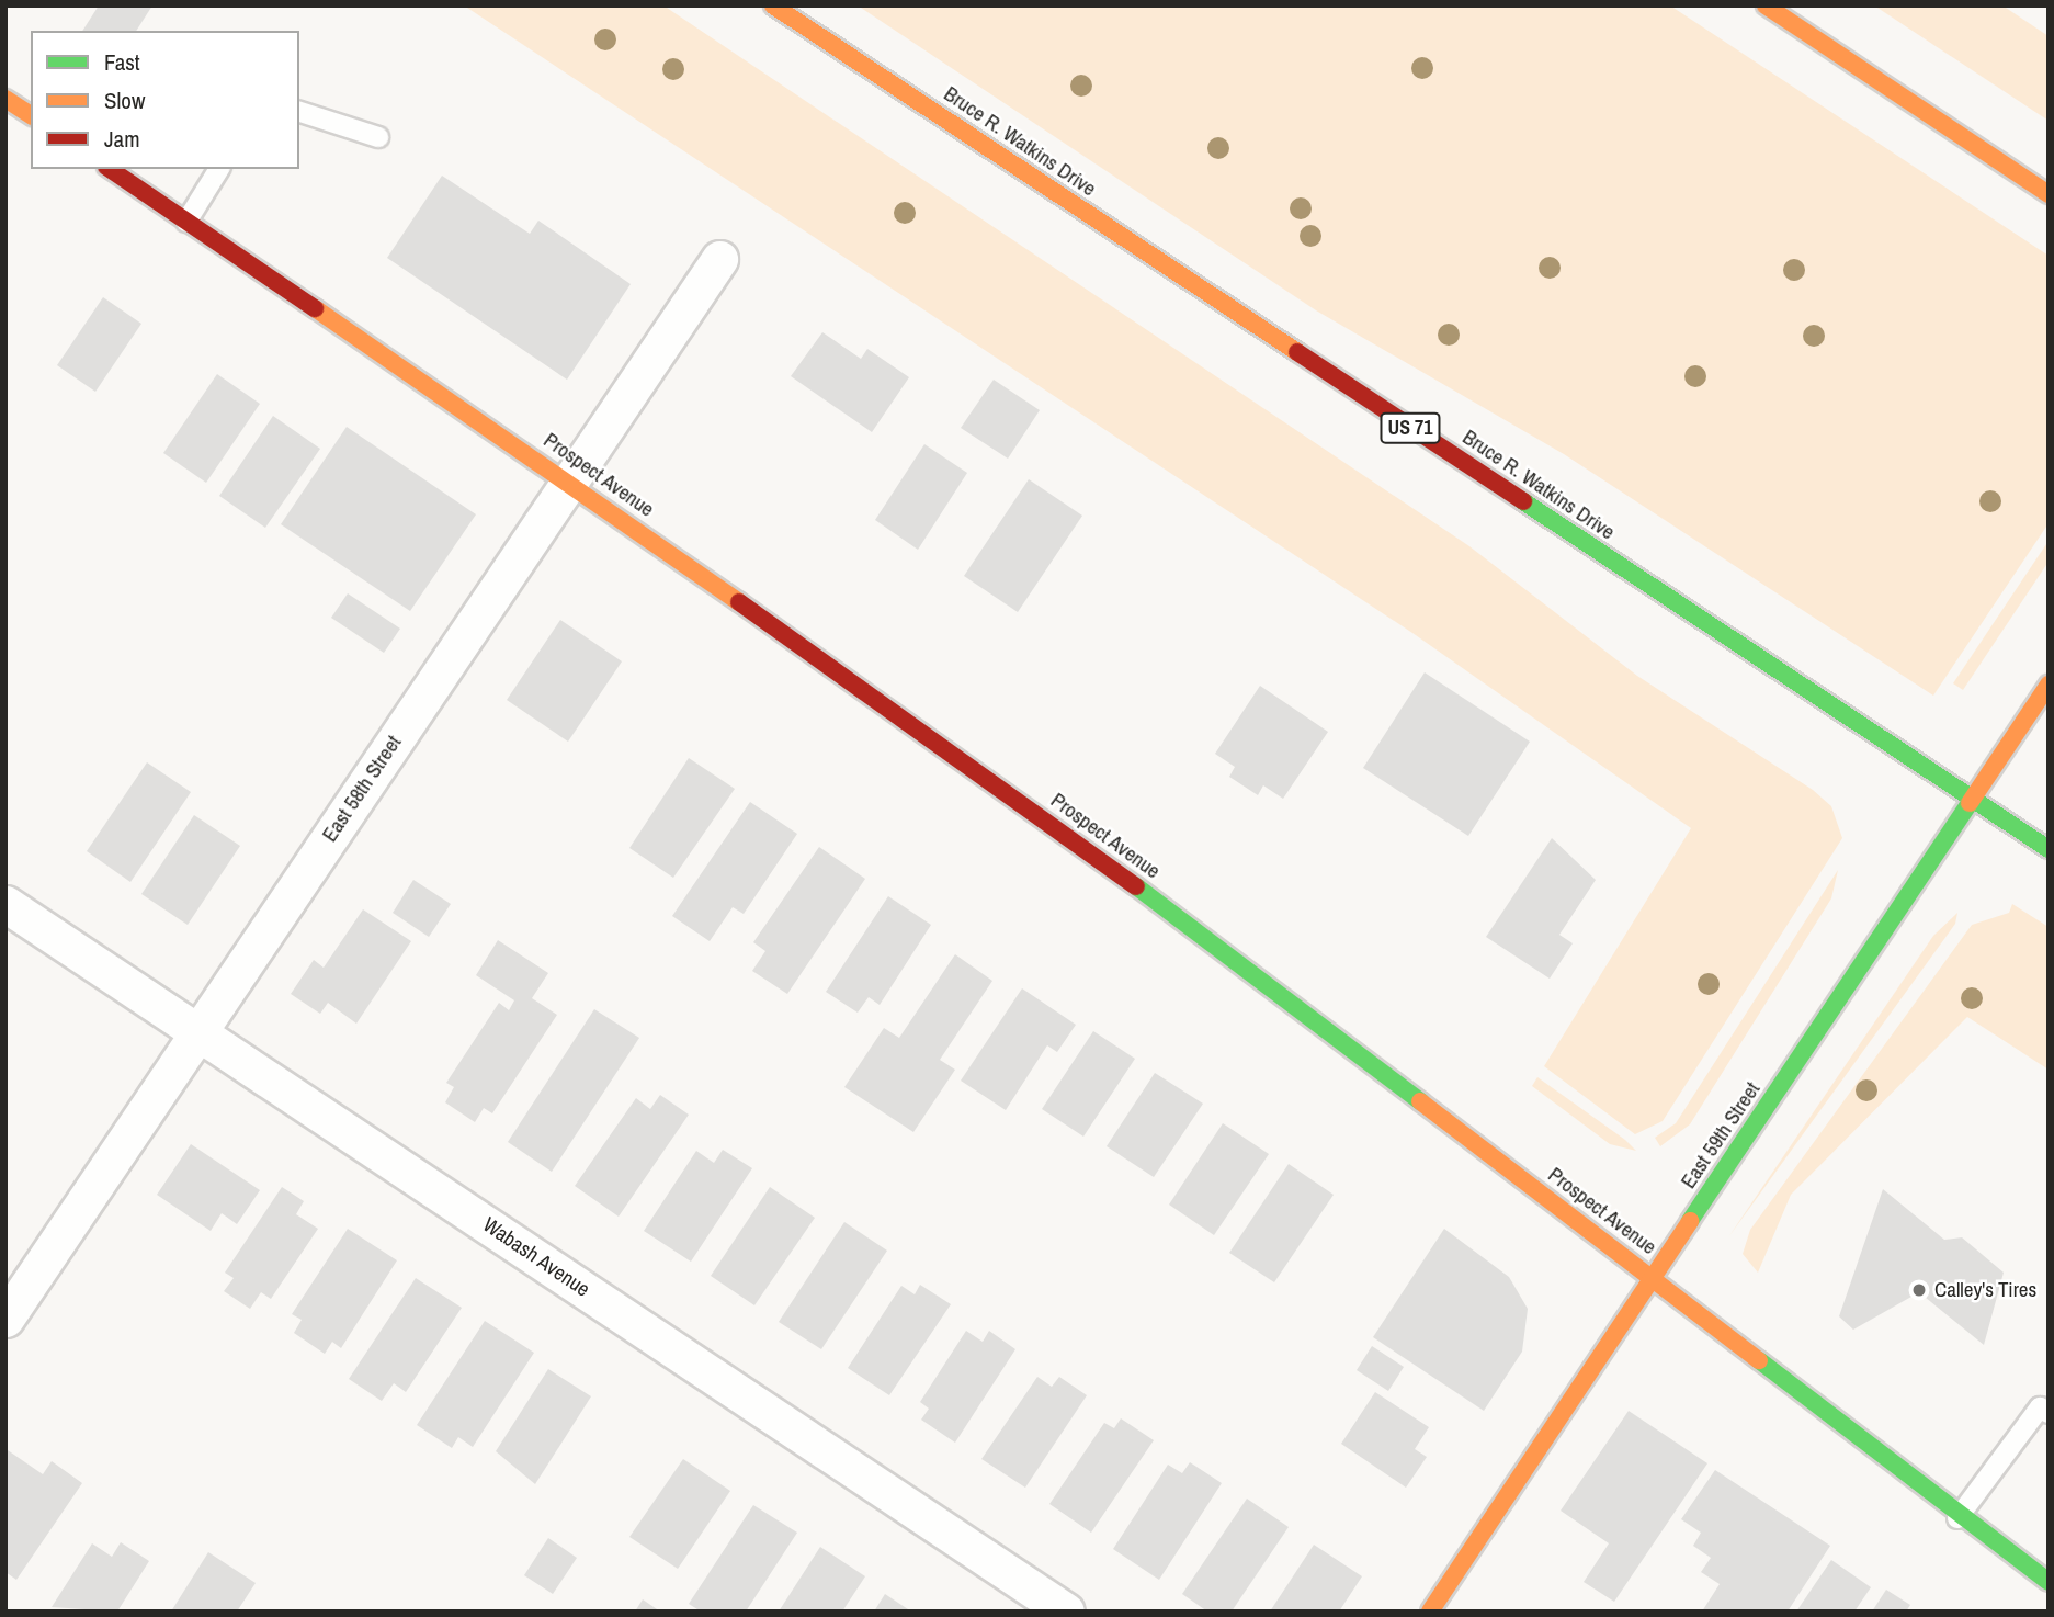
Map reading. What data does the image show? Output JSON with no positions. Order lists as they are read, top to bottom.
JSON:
{
  "streets": {
    "main road": [
      "Bruce R. Watkins Drive",
      "US 71",
      "Prospect Avenue",
      "East 59th Street"
    ],
    "street": ["East 58th Street", "Wabash Avenue"]
  },
  "crossings": [
    ["Bruce R. Watkins Drive", "East 59th Street"],
    ["Prospect Avenue", "East 58th Street"],
    ["Prospect Avenue", "East 59th Street"],
    ["East 58th Street", "Wabash Avenue"]
  ],
  "places": ["Calley's Tires"],
  "legend": ["Fast", "Slow", "Jam"]
}
